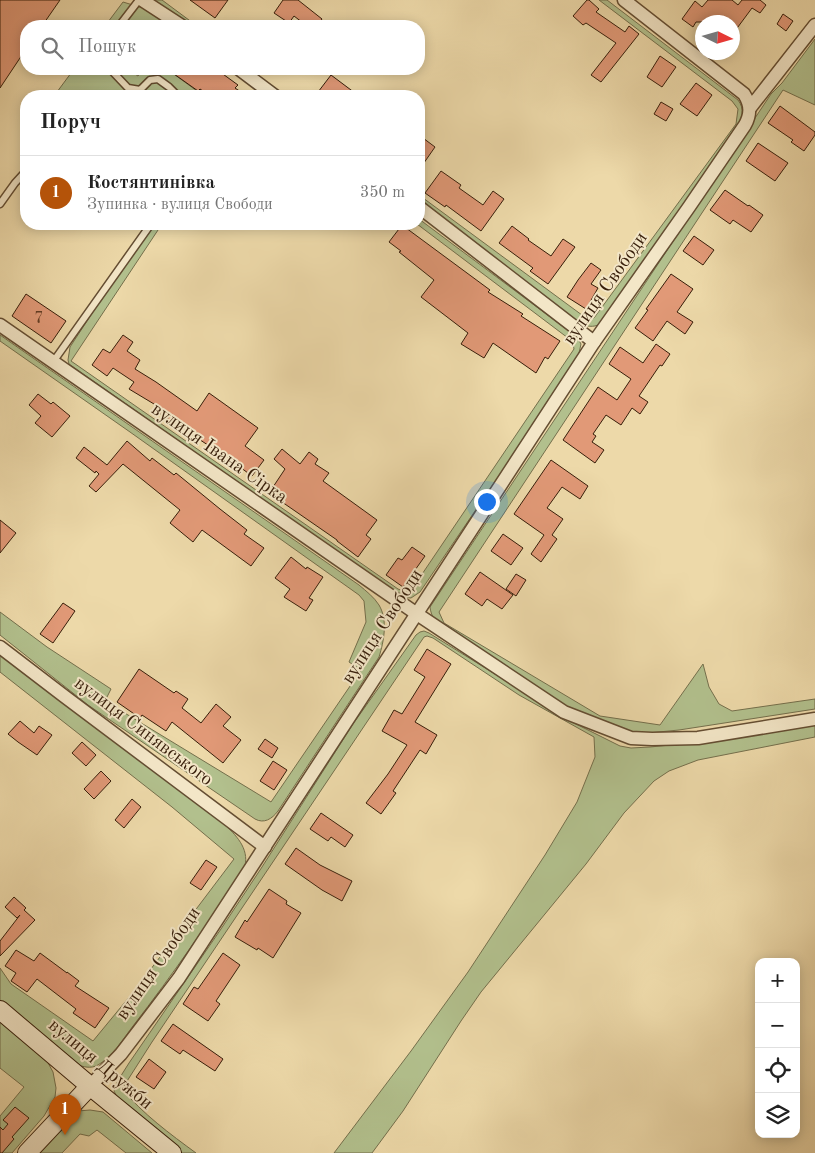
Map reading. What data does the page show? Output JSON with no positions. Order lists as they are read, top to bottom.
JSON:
{
  "streets": {
    "street": [
      "вулиця Свободи",
      "вулиця Івана Сірка",
      "вулиця Синявського",
      "вулиця Дружби"
    ]
  },
  "crossings": [
    ["вулиця Свободи", "вулиця Івана Сірка"],
    ["вулиця Свободи", "вулиця Синявського"],
    ["вулиця Свободи", "вулиця Дружби"]
  ],
  "house_numbers": ["7"],
  "north": "right",
  "page": {
    "search": "Пошук",
    "heading": "Поруч",
    "list": [
      {
        "mark": "1",
        "name": "Костянтинівка",
        "note": "Зупинка · вулиця Свободи",
        "value": "350 m"
      }
    ],
    "map_buttons": ["+", "−"],
    "pins": "1"
  }
}
